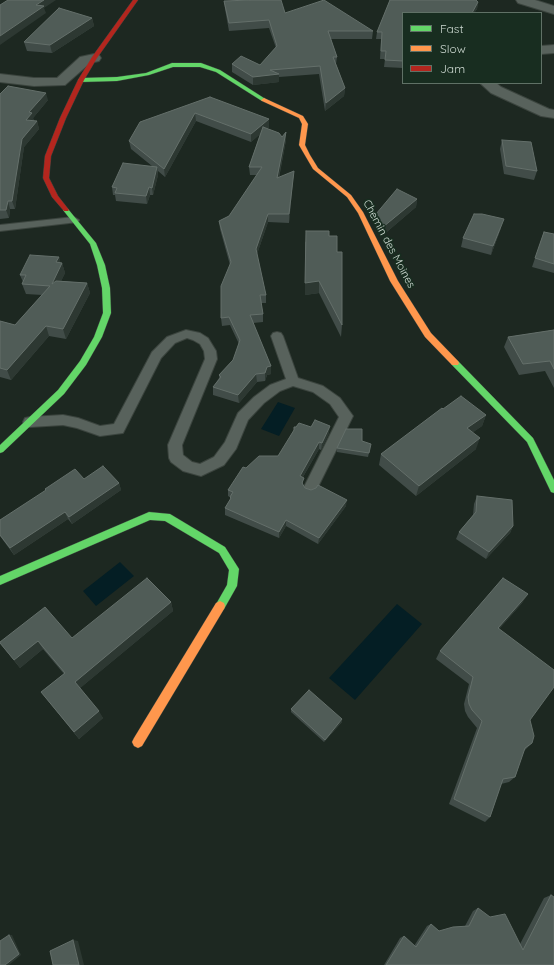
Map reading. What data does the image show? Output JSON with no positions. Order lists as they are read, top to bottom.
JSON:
{
  "streets": {
    "street": ["Chemin des Moines"]
  },
  "legend": ["Fast", "Slow", "Jam"]
}
